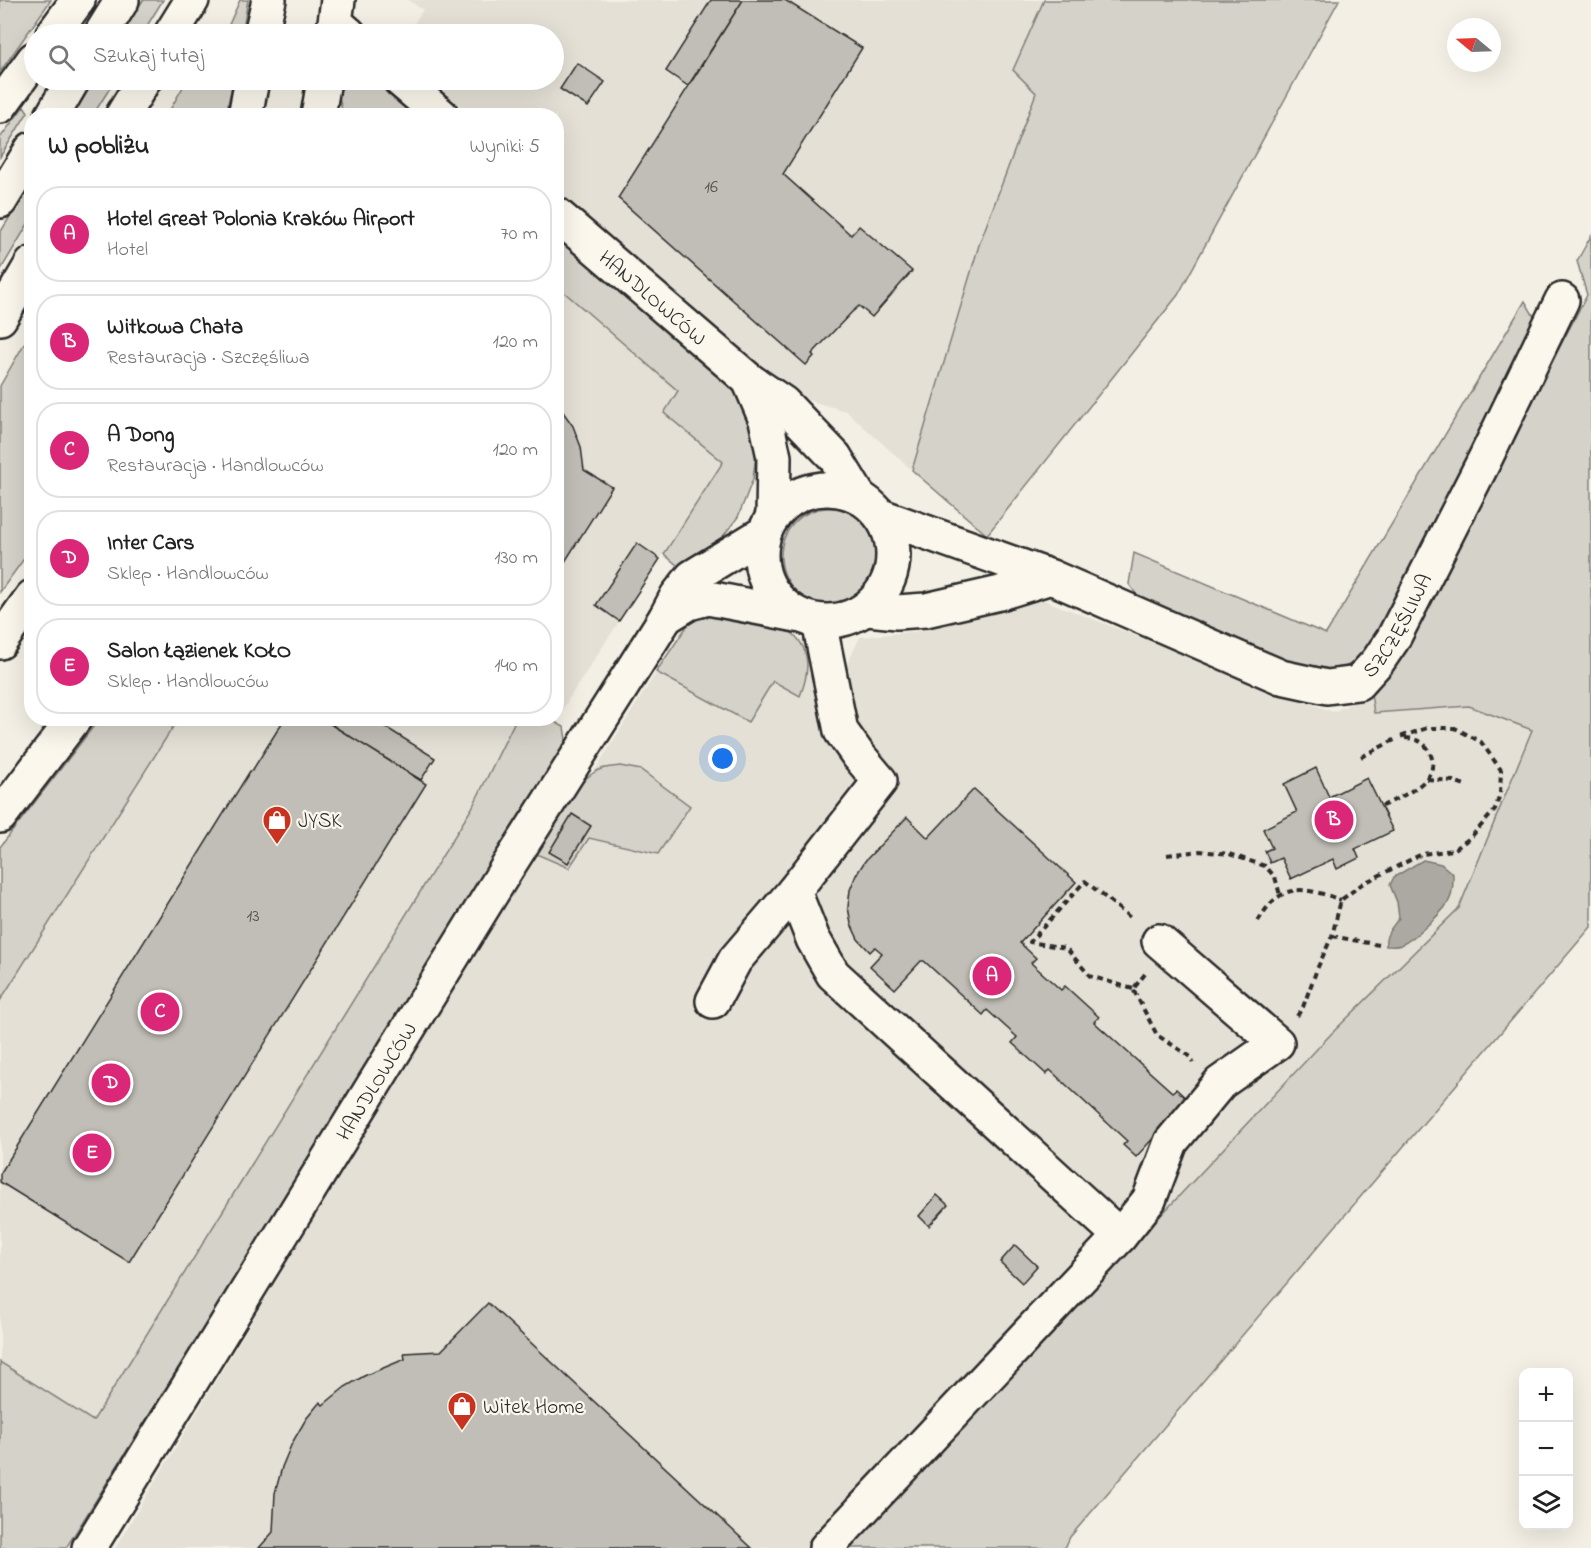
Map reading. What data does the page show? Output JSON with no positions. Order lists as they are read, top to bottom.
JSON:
{
  "streets": {
    "main road": ["HANDLOWCÓW", "SZCZĘŚLIWA"]
  },
  "crossings": [
    ["HANDLOWCÓW", "SZCZĘŚLIWA"]
  ],
  "places": {
    "shop": ["JYSK", "Witek Home"]
  },
  "house_numbers": ["16", "13"],
  "north": "left",
  "page": {
    "search": "Szukaj tutaj",
    "heading": ["W pobliżu", "Wyniki: 5"],
    "list": [
      {
        "mark": "A",
        "name": "Hotel Great Polonia Kraków Airport",
        "note": "Hotel",
        "value": "70 m"
      },
      {
        "mark": "B",
        "name": "Witkowa Chata",
        "note": "Restauracja · Szczęśliwa",
        "value": "120 m"
      },
      {
        "mark": "C",
        "name": "A Dong",
        "note": "Restauracja · Handlowców",
        "value": "120 m"
      },
      {
        "mark": "D",
        "name": "Inter Cars",
        "note": "Sklep · Handlowców",
        "value": "130 m"
      },
      {
        "mark": "E",
        "name": "Salon Łązienek KOŁO",
        "note": "Sklep · Handlowców",
        "value": "140 m"
      }
    ],
    "pins": [
      "B",
      "A",
      "C",
      "D",
      "E"
    ],
    "map_buttons": ["+", "−"]
  }
}
